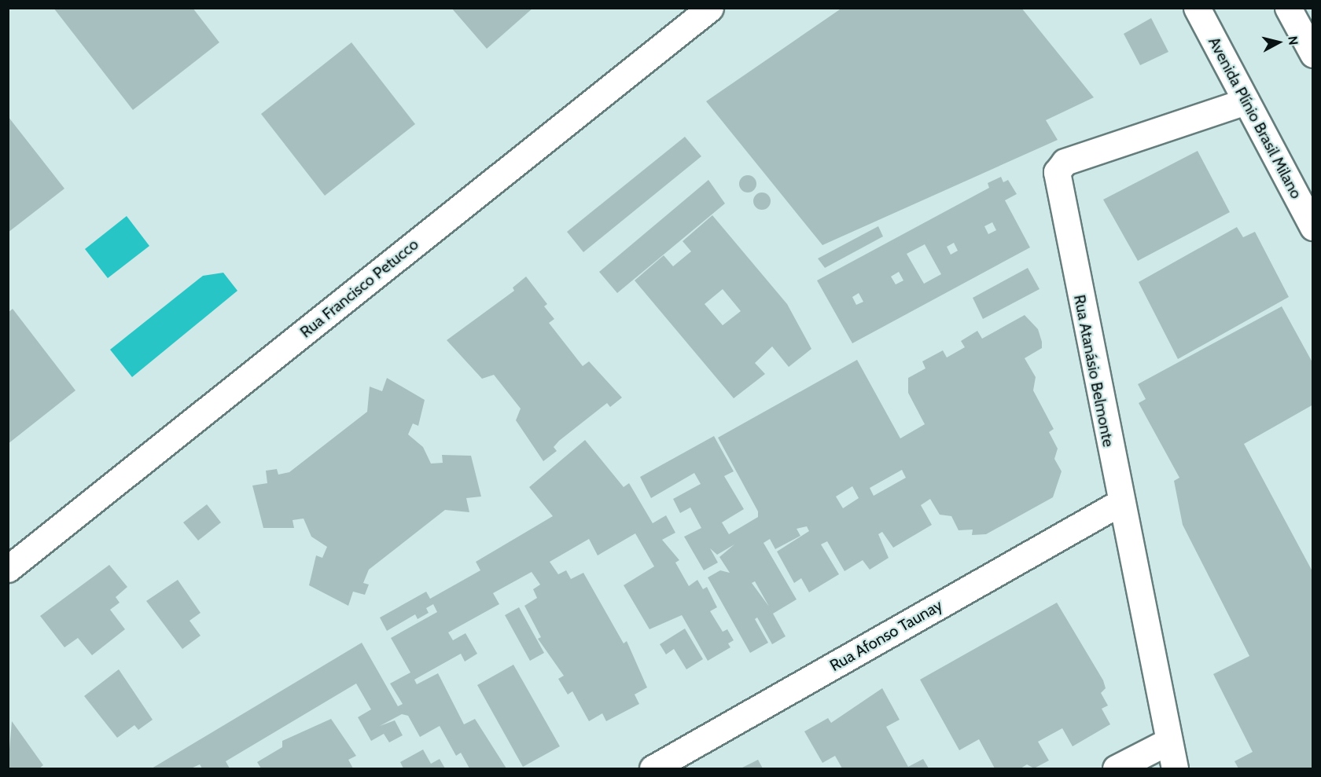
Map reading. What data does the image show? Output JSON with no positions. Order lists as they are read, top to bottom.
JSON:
{
  "streets": {
    "street": [
      "Avenida Plínio Brasil Milano",
      "Rua Francisco Petucco",
      "Rua Atanásio Belmonte",
      "Rua Afonso Taunay"
    ]
  },
  "crossings": [
    ["Avenida Plínio Brasil Milano", "Rua Atanásio Belmonte"],
    ["Rua Atanásio Belmonte", "Rua Afonso Taunay"]
  ],
  "north": "right"
}
